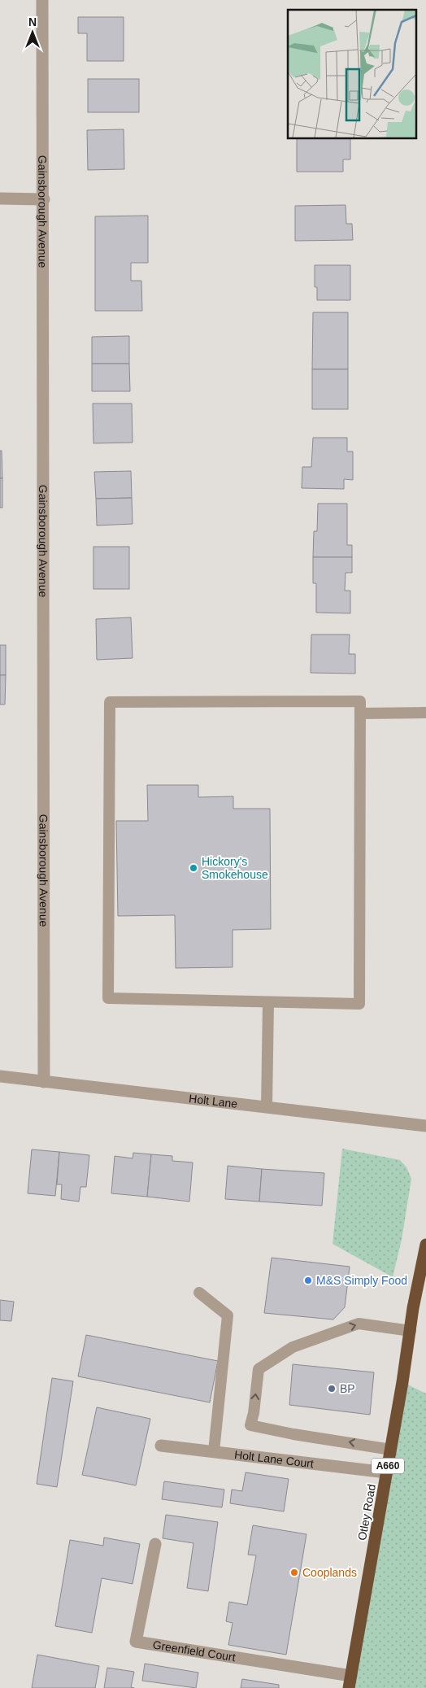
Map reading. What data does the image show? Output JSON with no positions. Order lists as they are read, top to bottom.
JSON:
{
  "streets": {
    "highway": ["A660", "Otley Road"],
    "street": [
      "Gainsborough Avenue",
      "Holt Lane",
      "Holt Lane Court",
      "Greenfield Court"
    ]
  },
  "crossings": [
    ["Gainsborough Avenue", "Holt Lane"],
    ["Holt Lane Court", "Otley Road"],
    ["Otley Road", "Greenfield Court"]
  ],
  "places": [
    "Hickory's Smokehouse",
    "M&S Simply Food",
    "BP",
    "Cooplands"
  ],
  "north": "top"
}
